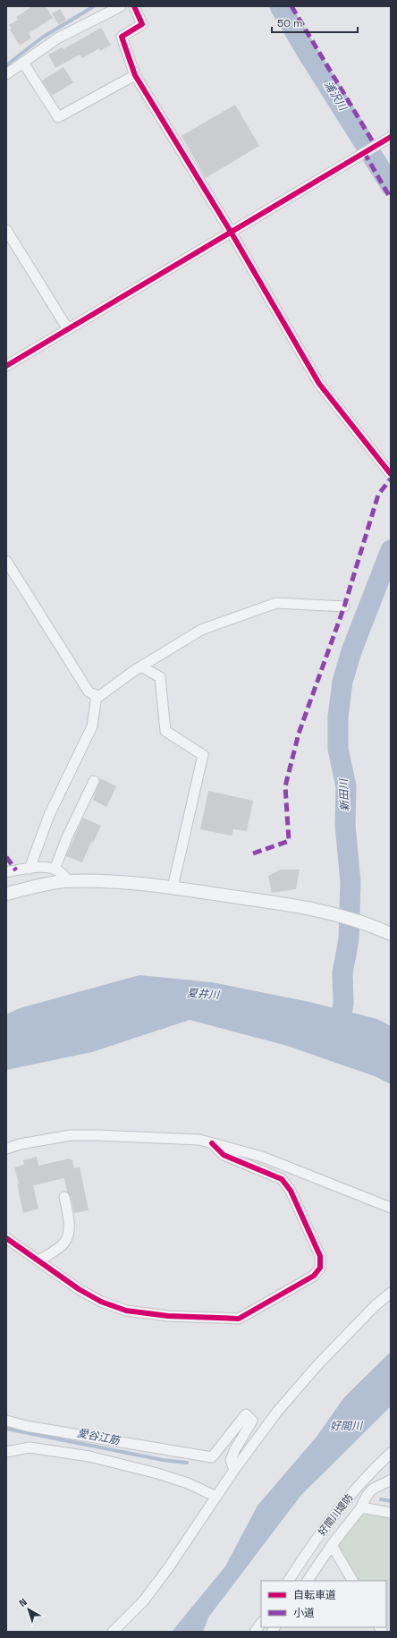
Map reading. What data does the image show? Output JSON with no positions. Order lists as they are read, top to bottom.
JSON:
{
  "streets": {
    "street": ["好間川堤防"]
  },
  "water": [
    "浦沢川",
    "新田川",
    "夏井川",
    "好間川",
    "愛谷江筋"
  ],
  "legend": ["自転車道", "小道"],
  "scale_bar": "50 m",
  "north": "top left"
}
